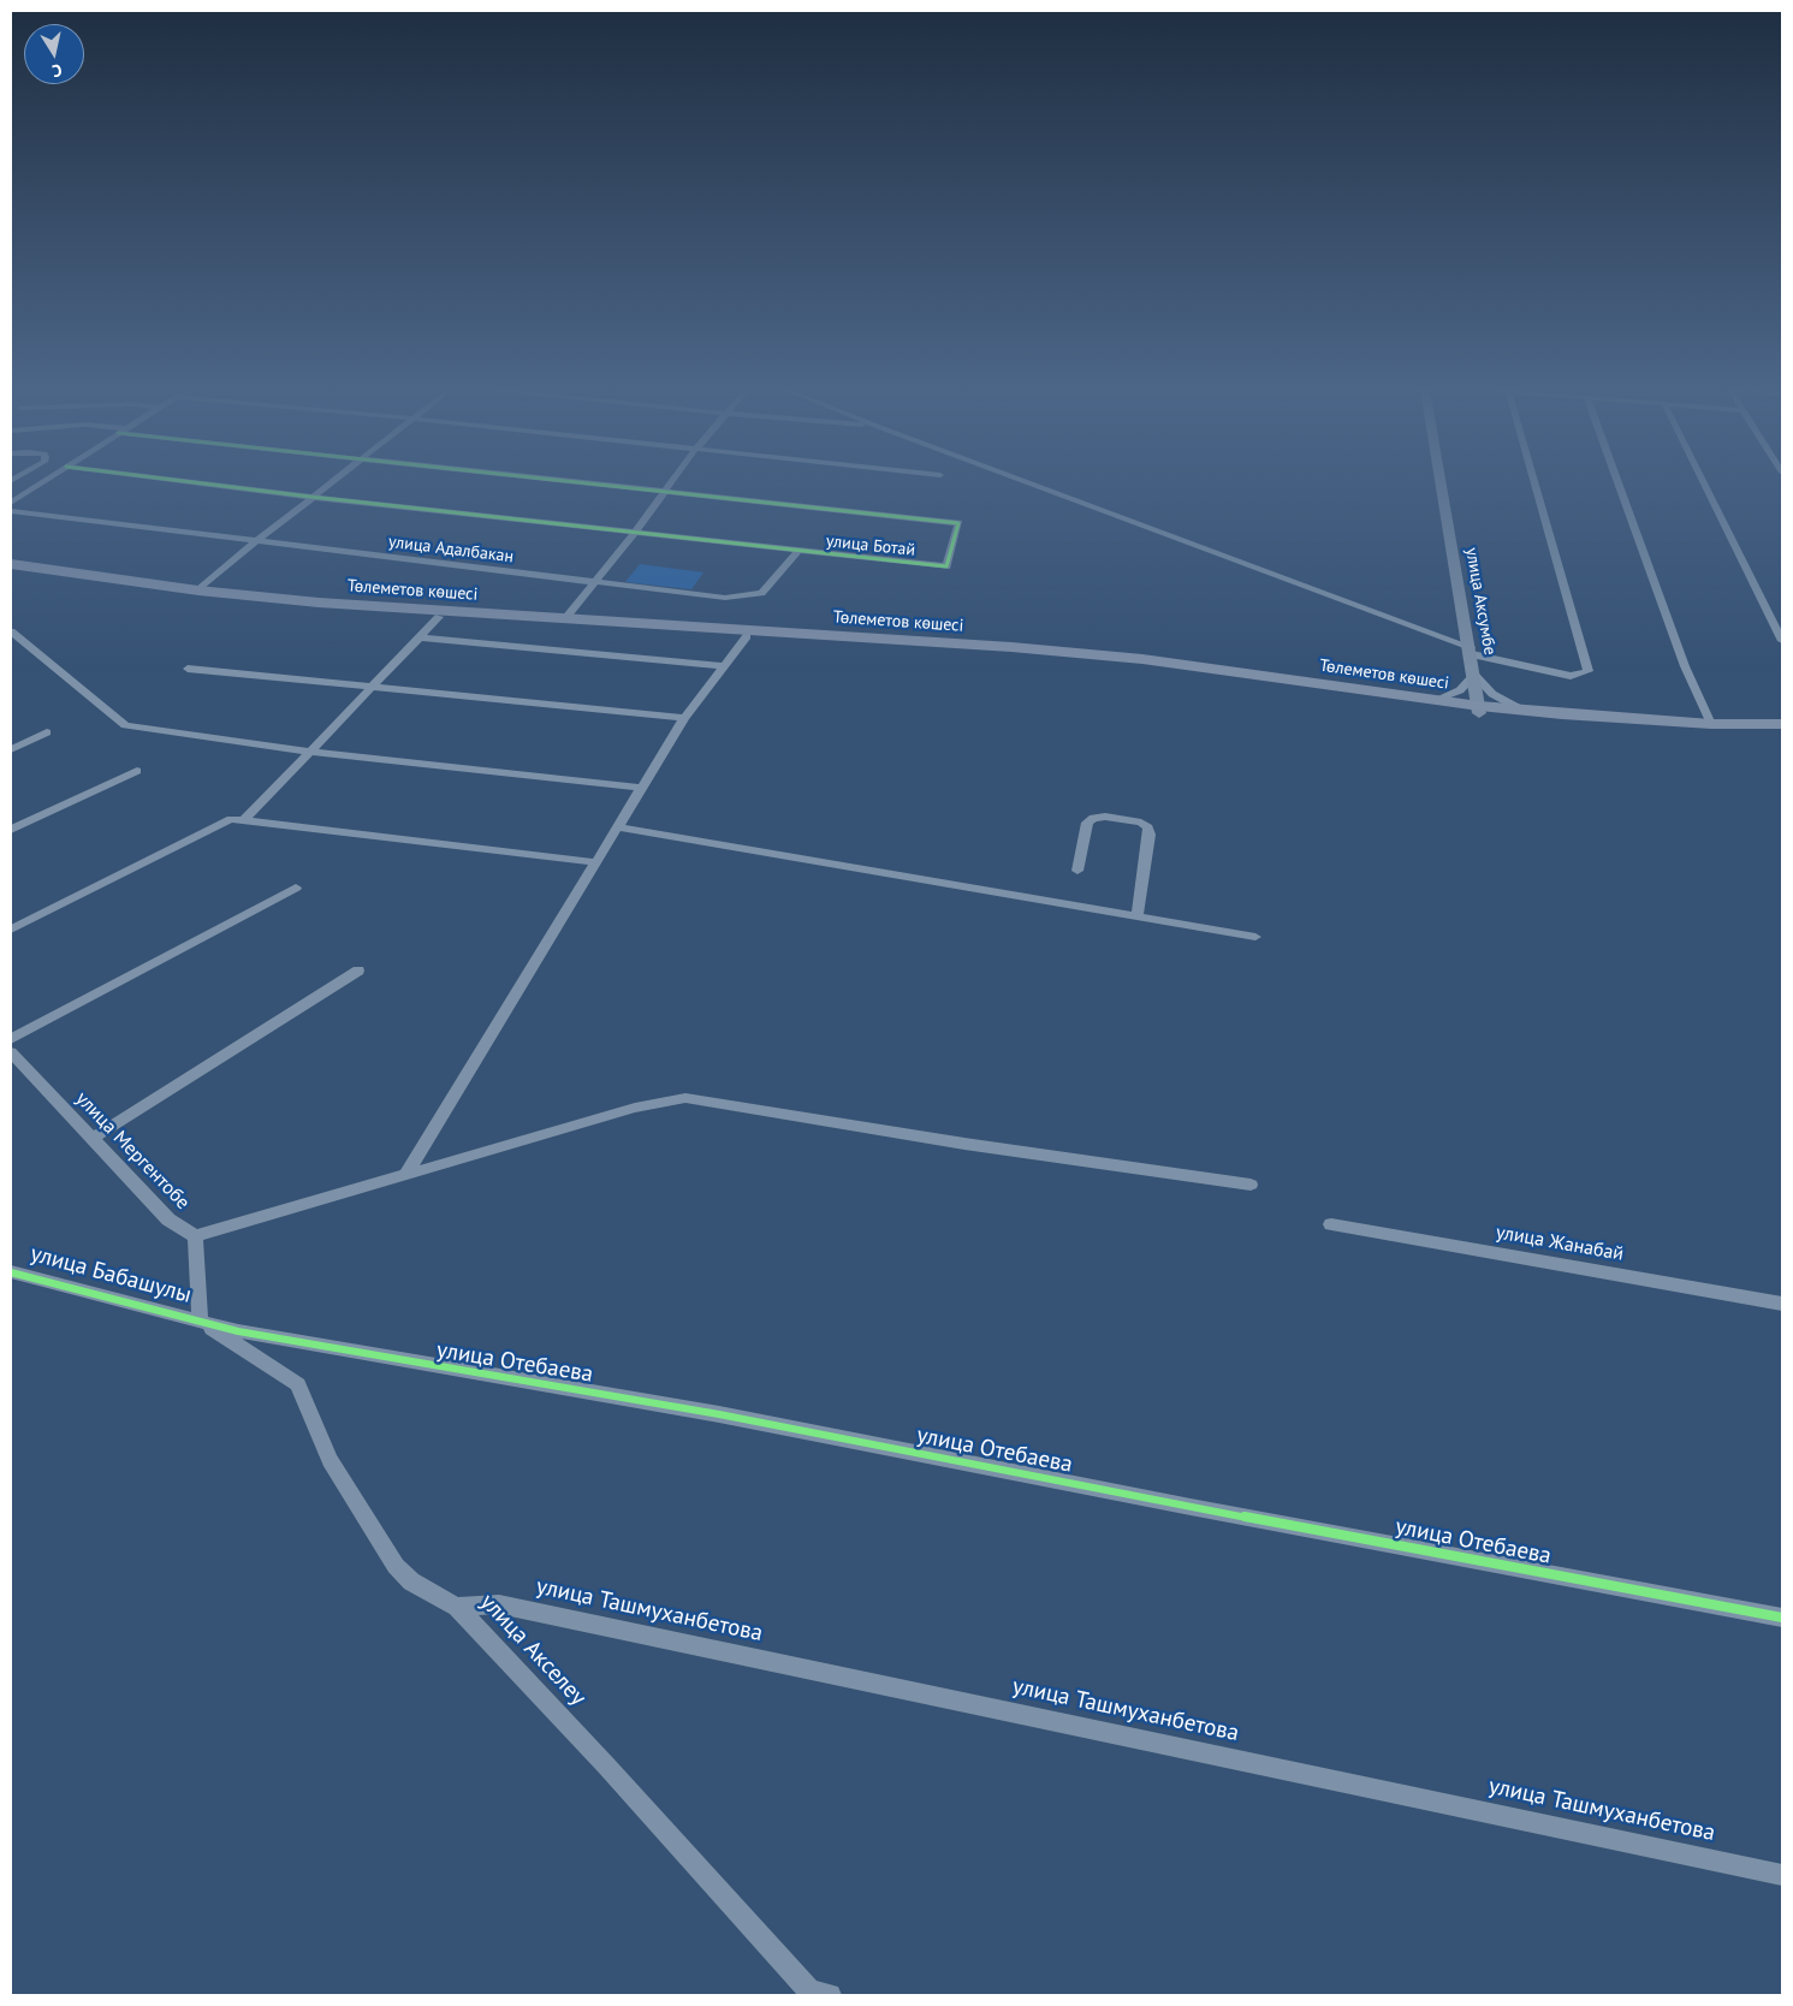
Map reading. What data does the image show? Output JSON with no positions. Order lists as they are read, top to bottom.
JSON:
{
  "streets": {
    "main road": ["Төлеметов көшесі", "улица Аксумбе"],
    "street": [
      "улица Ботай",
      "улица Адалбакан",
      "улица Мергентобе",
      "улица Жанабай",
      "улица Бабашулы",
      "улица Отебаева",
      "улица Ташмуханбетова",
      "улица Акселеу"
    ]
  },
  "crossings": [
    ["улица Ботай", "улица Адалбакан"],
    ["Төлеметов көшесі", "улица Аксумбе"],
    ["улица Мергентобе", "улица Бабашулы"],
    ["улица Мергентобе", "улица Отебаева"],
    ["улица Мергентобе", "улица Акселеу"],
    ["улица Бабашулы", "улица Отебаева"],
    ["улица Бабашулы", "улица Акселеу"],
    ["улица Отебаева", "улица Акселеу"],
    ["улица Ташмуханбетова", "улица Акселеу"]
  ],
  "north": "bottom"
}
